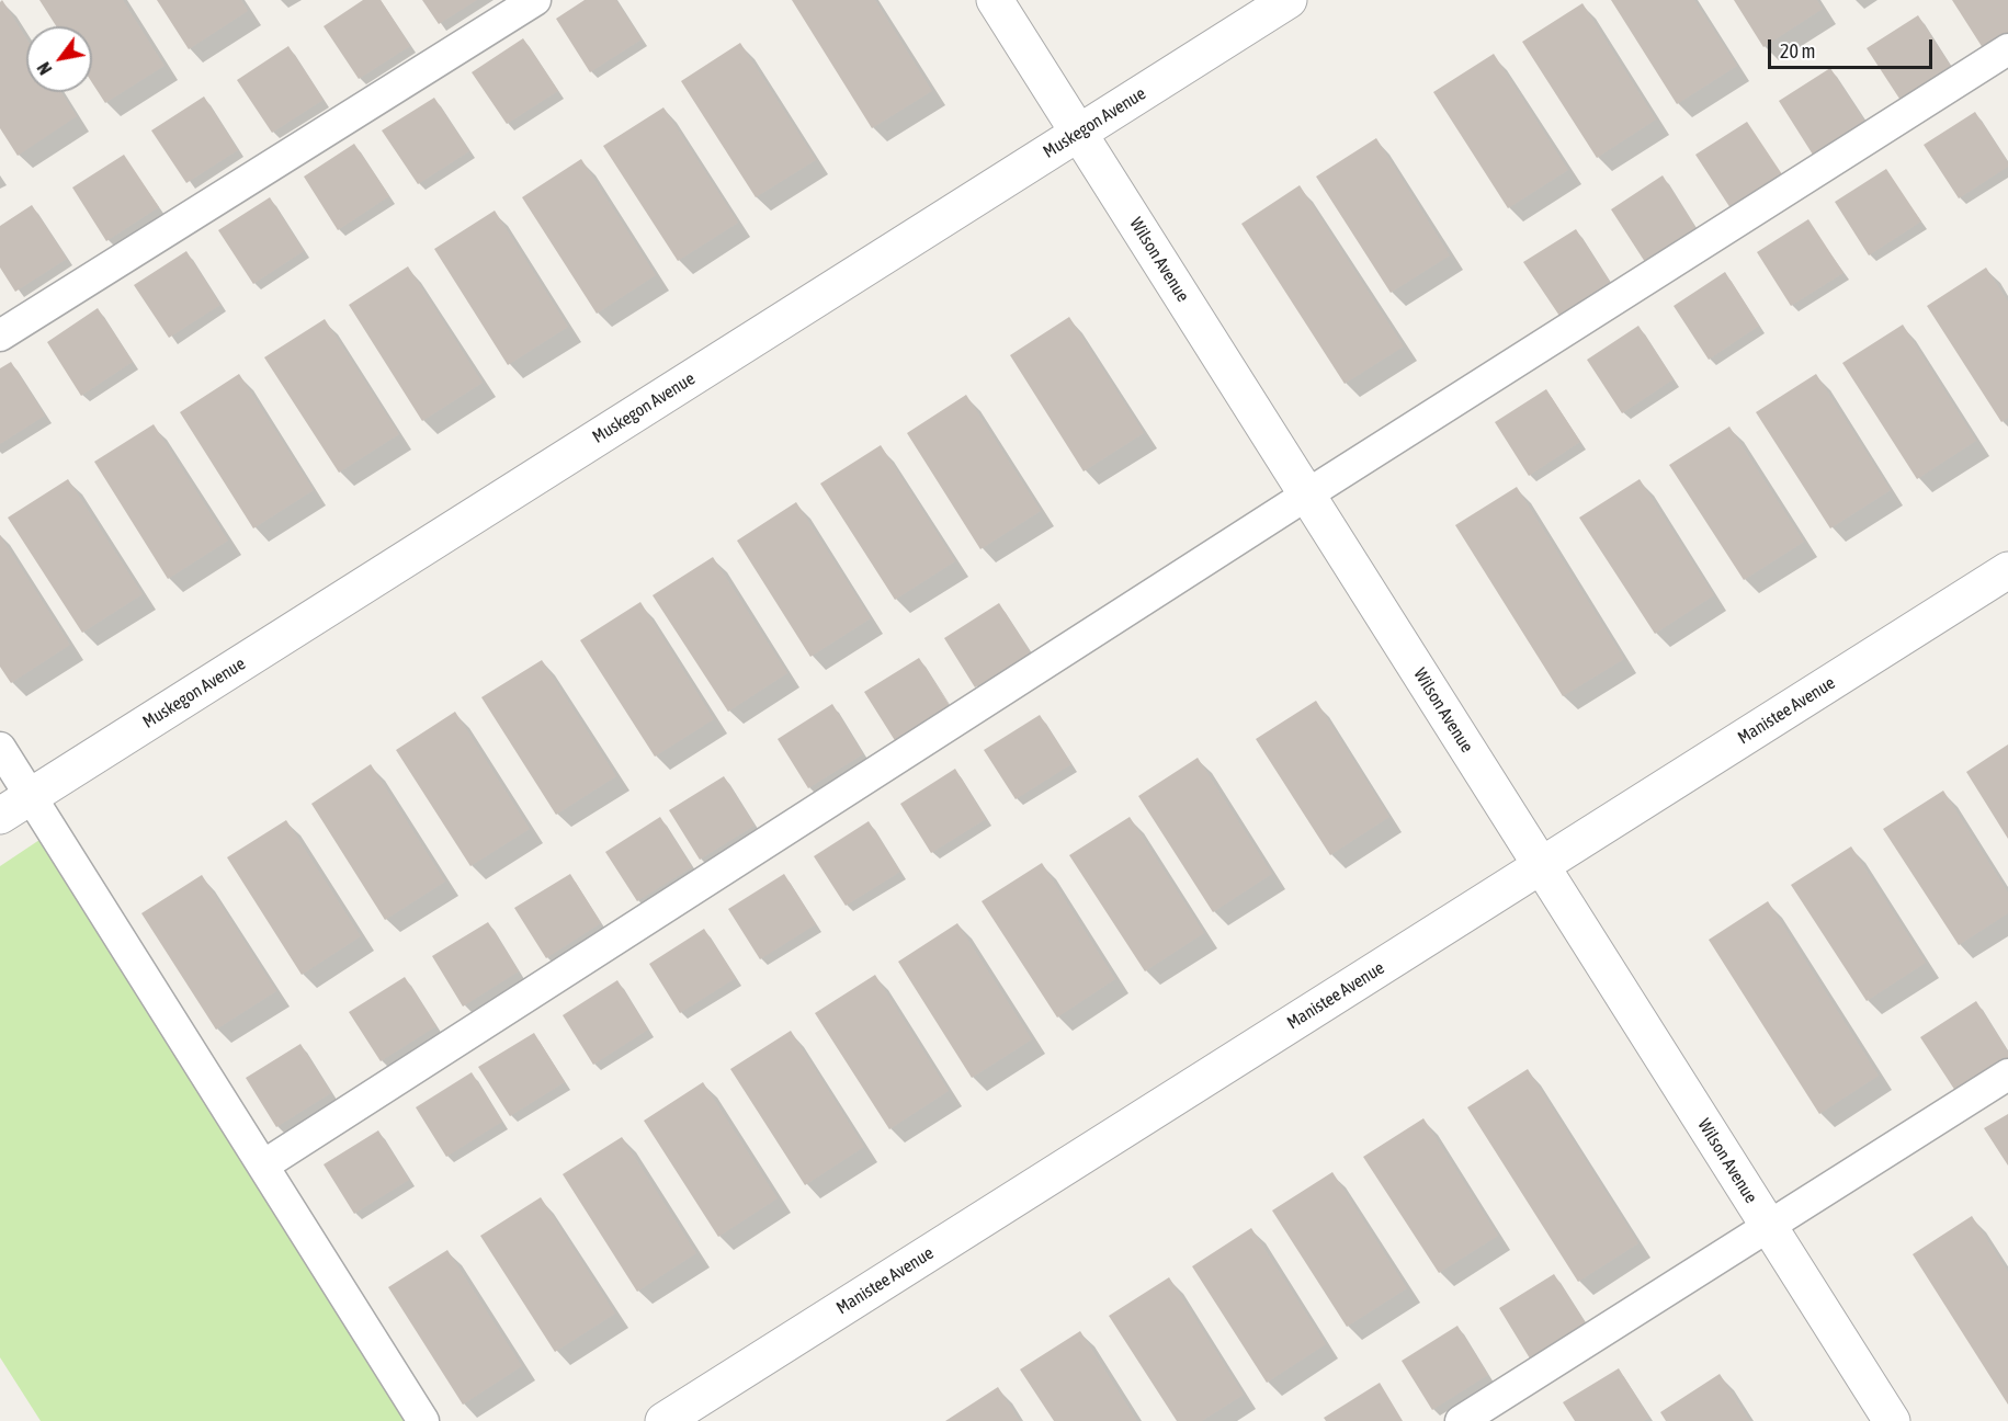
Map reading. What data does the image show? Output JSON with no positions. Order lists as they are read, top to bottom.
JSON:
{
  "streets": {
    "street": ["Muskegon Avenue", "Wilson Avenue", "Manistee Avenue"]
  },
  "crossings": [
    ["Muskegon Avenue", "Wilson Avenue"],
    ["Wilson Avenue", "Manistee Avenue"]
  ],
  "scale_bar": "20 m",
  "north": "bottom left"
}
